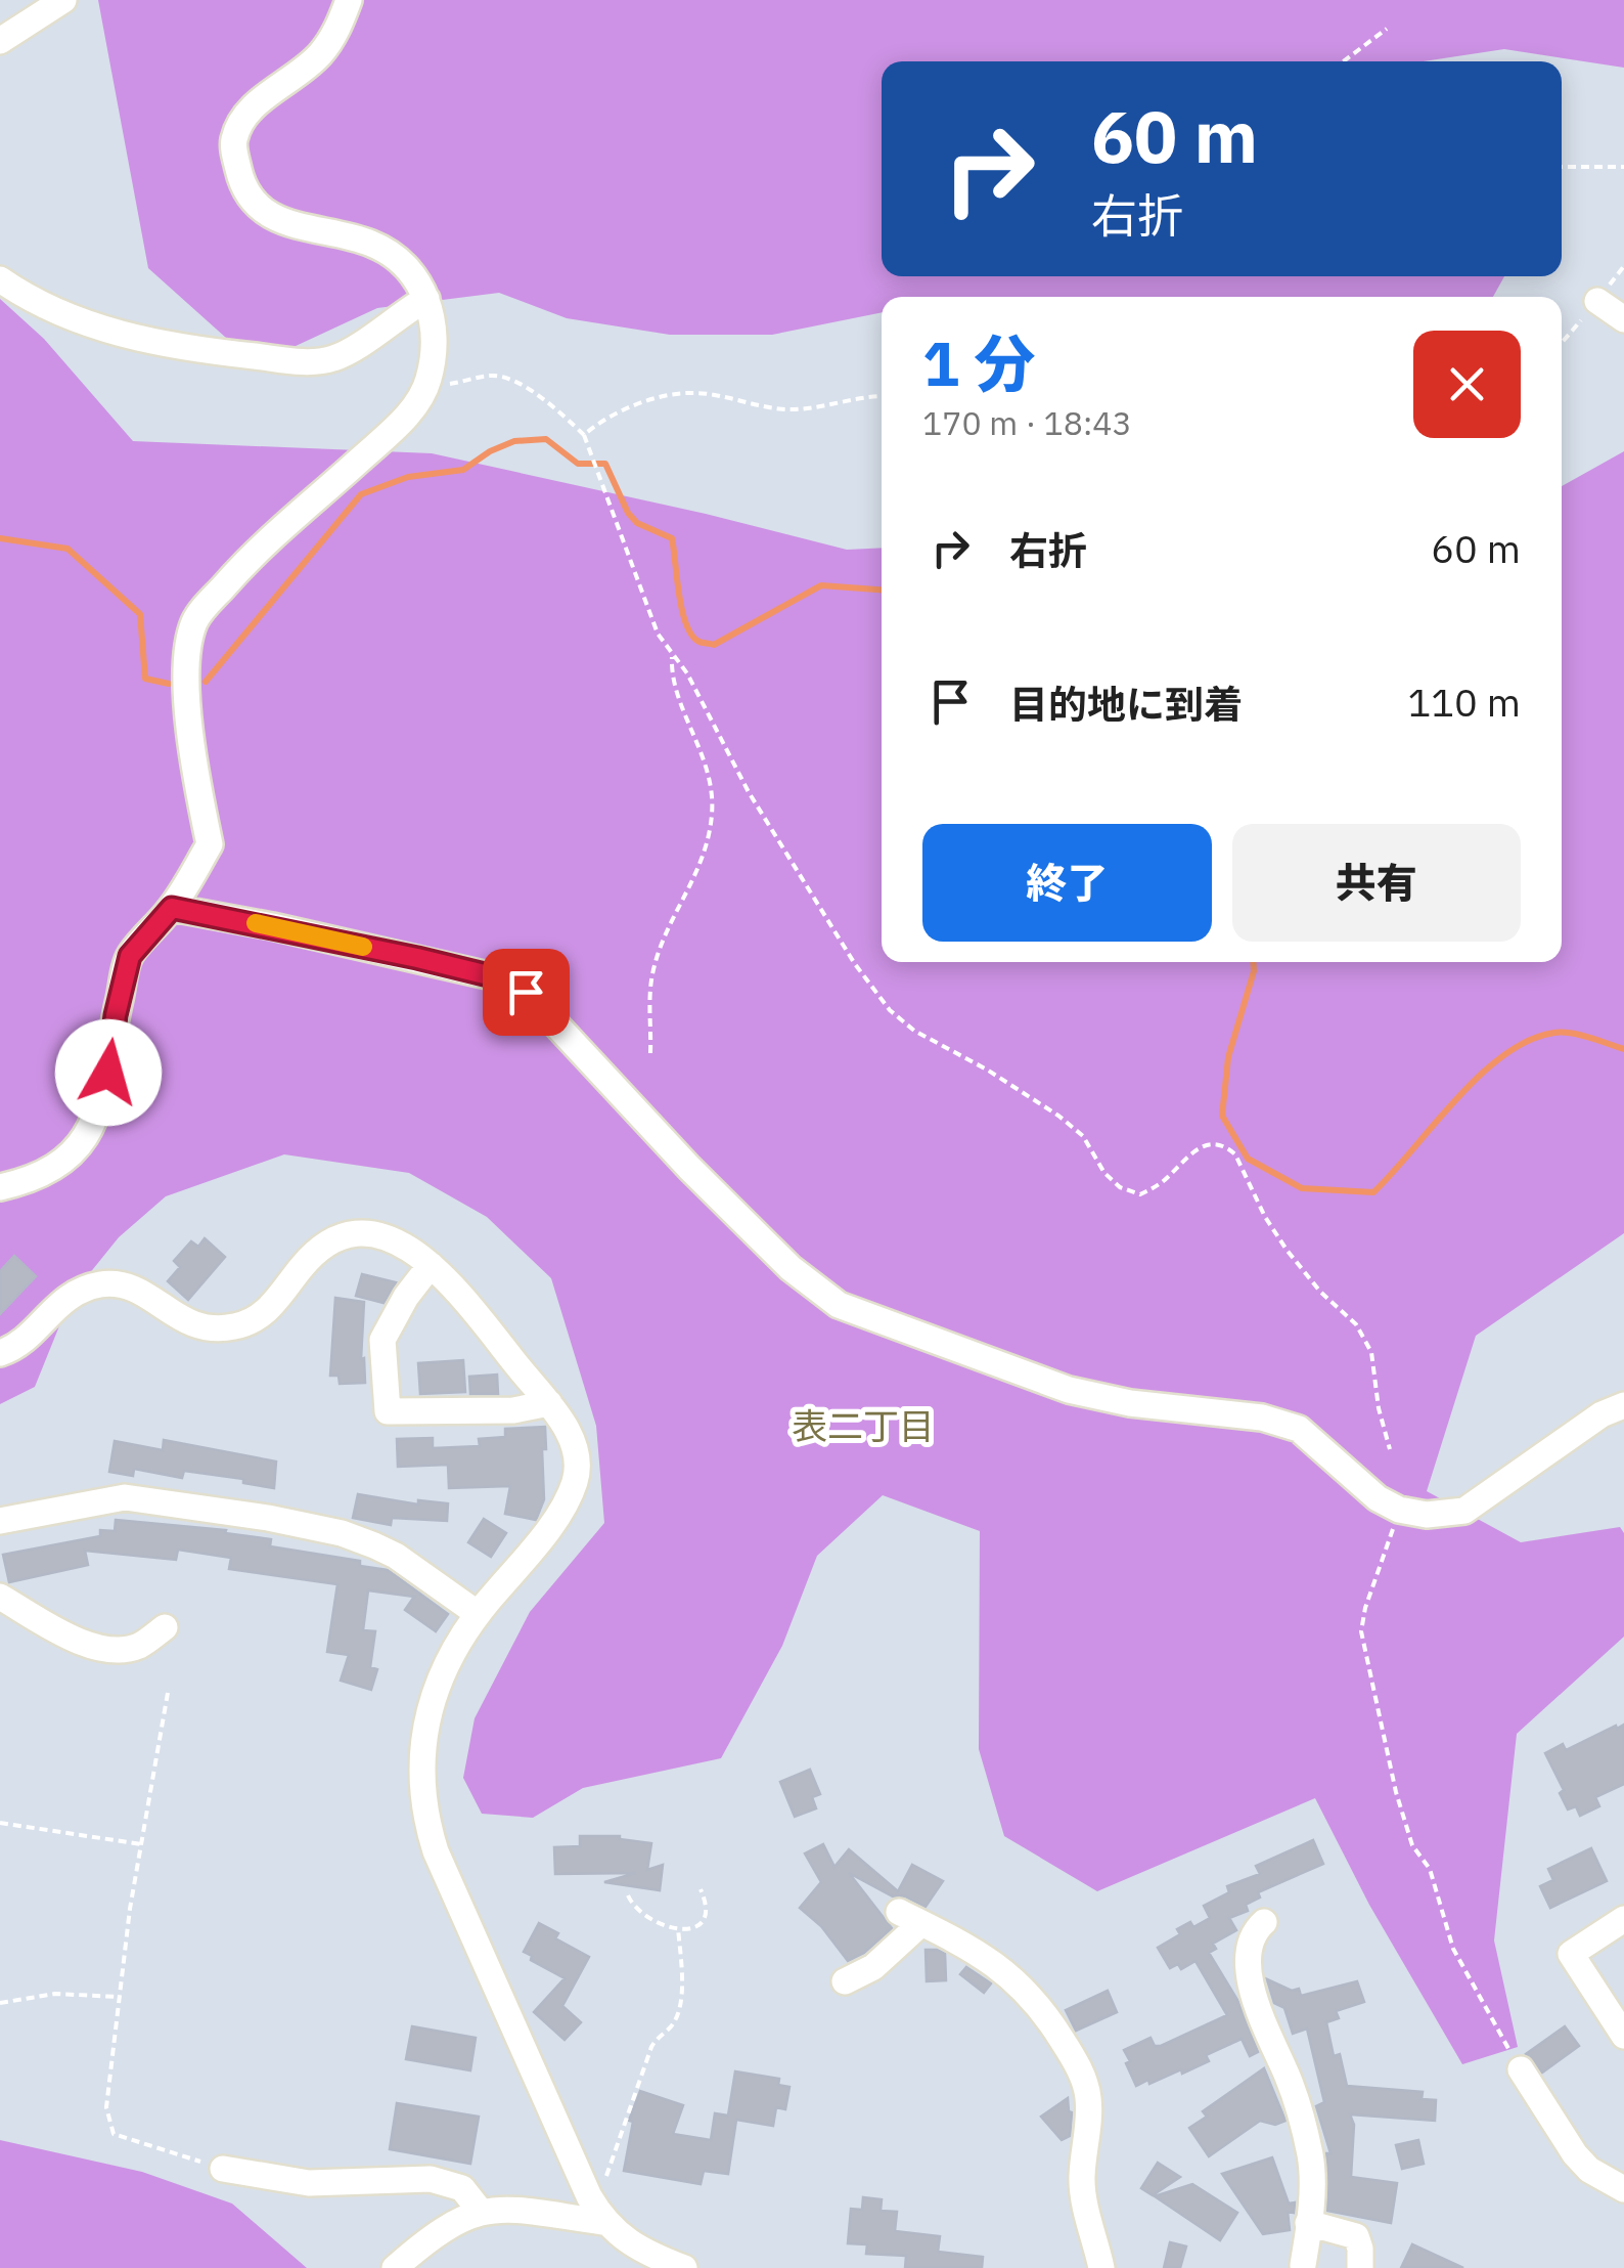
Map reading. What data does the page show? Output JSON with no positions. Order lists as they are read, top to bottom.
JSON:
{
  "districts": ["表二丁目"],
  "page": {
    "turn": ["60 m", "右折"],
    "heading": ["1 分", "170 m · 18:43"],
    "list": [
      {
        "name": "右折",
        "value": "60 m"
      },
      {
        "name": "目的地に到着",
        "value": "110 m"
      }
    ],
    "buttons": ["終了", "共有"]
  }
}
